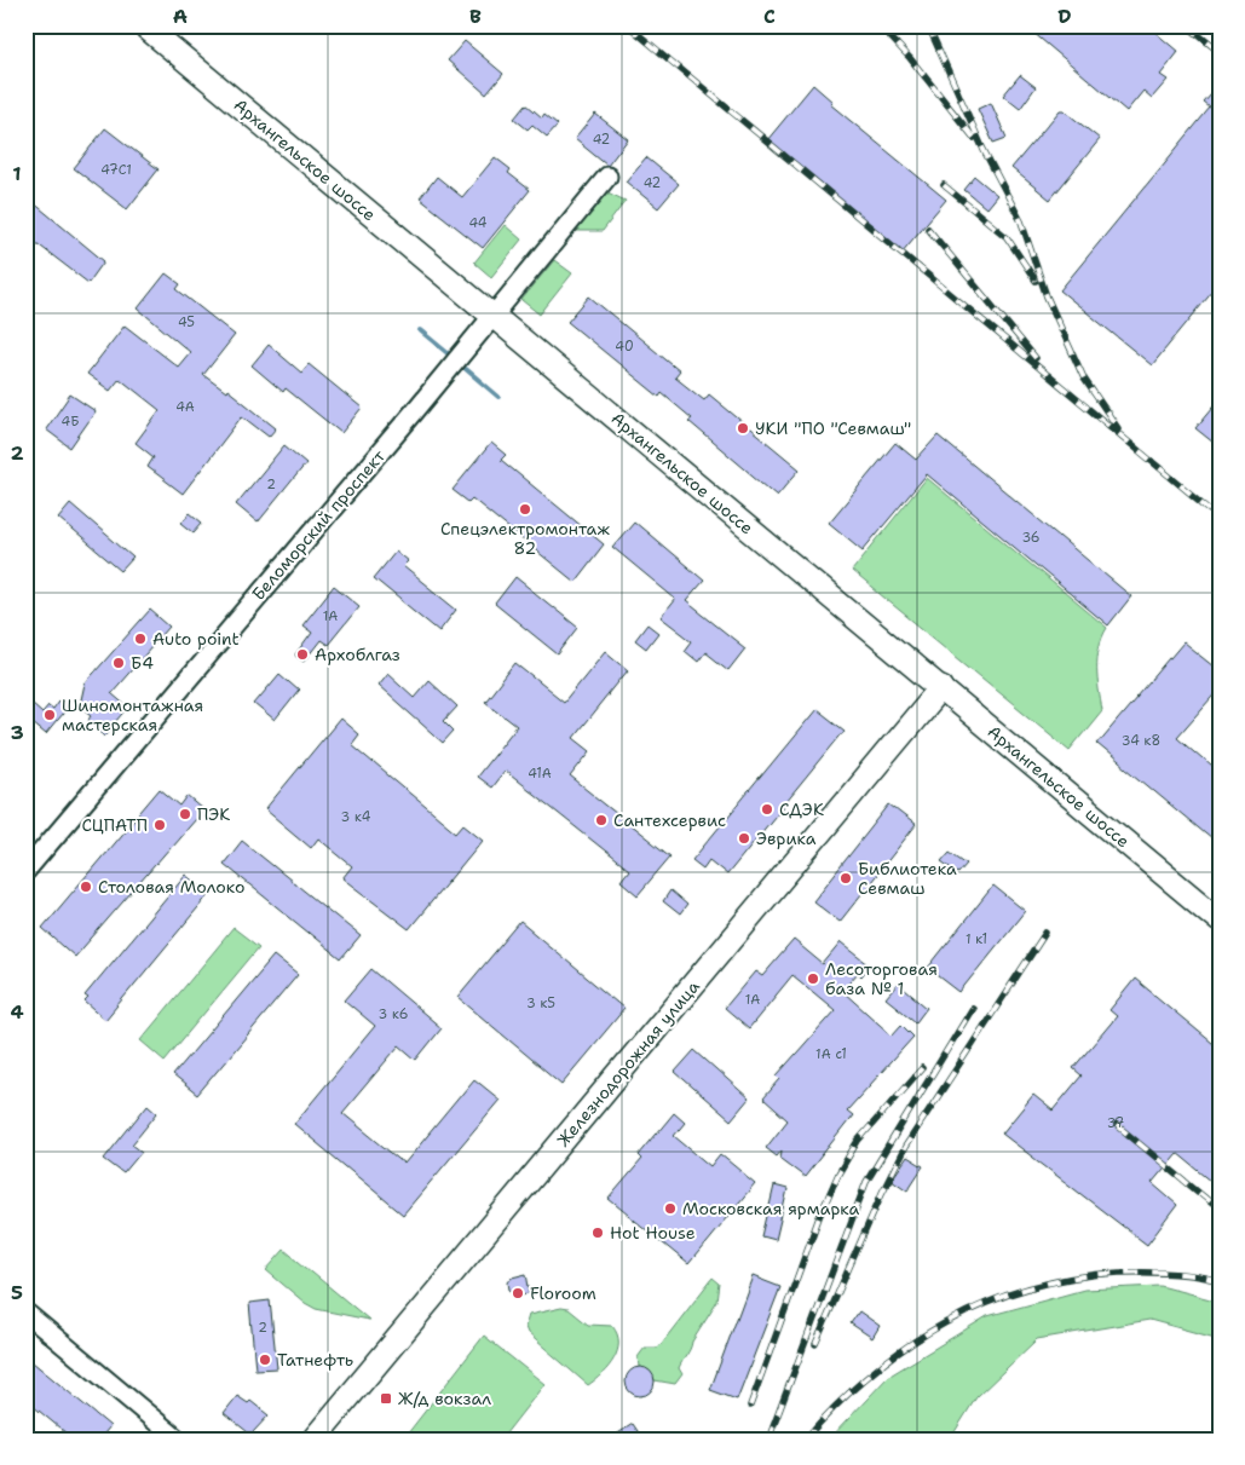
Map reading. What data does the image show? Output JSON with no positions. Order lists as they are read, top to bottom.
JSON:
{
  "streets": {
    "main road": ["Архангельское шоссе", "Железнодорожная улица"],
    "street": ["Беломорский проспект"]
  },
  "crossings": [
    ["Архангельское шоссе", "Беломорский проспект"],
    ["Архангельское шоссе", "Железнодорожная улица"]
  ],
  "places": {
    "other": [
      "УКИ \"ПО \"Севмаш\"",
      "Спецэлектромонтаж 82",
      "Auto point",
      "Архоблгаз",
      "Б4",
      "Шиномонтажная мастерская",
      "СДЭК",
      "ПЭК",
      "Сантехсервис",
      "СЦПАТП",
      "Эврика",
      "Библиотека Севмаш",
      "Столовая Молоко",
      "Лесоторговая база № 1",
      "Московская ярмарка",
      "Hot House",
      "Floroom",
      "Татнефть"
    ],
    "transit": ["Ж/д вокзал"]
  },
  "house_numbers": [
    "42",
    "47С1",
    "42",
    "44",
    "45",
    "40",
    "4А",
    "4Б",
    "2",
    "36",
    "1А",
    "34 к8",
    "41А",
    "3 к4",
    "1 к1",
    "1А",
    "3 к5",
    "3 к6",
    "1А с1",
    "37",
    "2"
  ],
  "grid": {
    "columns": [
      "A",
      "B",
      "C",
      "D"
    ],
    "rows": [
      "1",
      "2",
      "3",
      "4",
      "5"
    ]
  }
}
